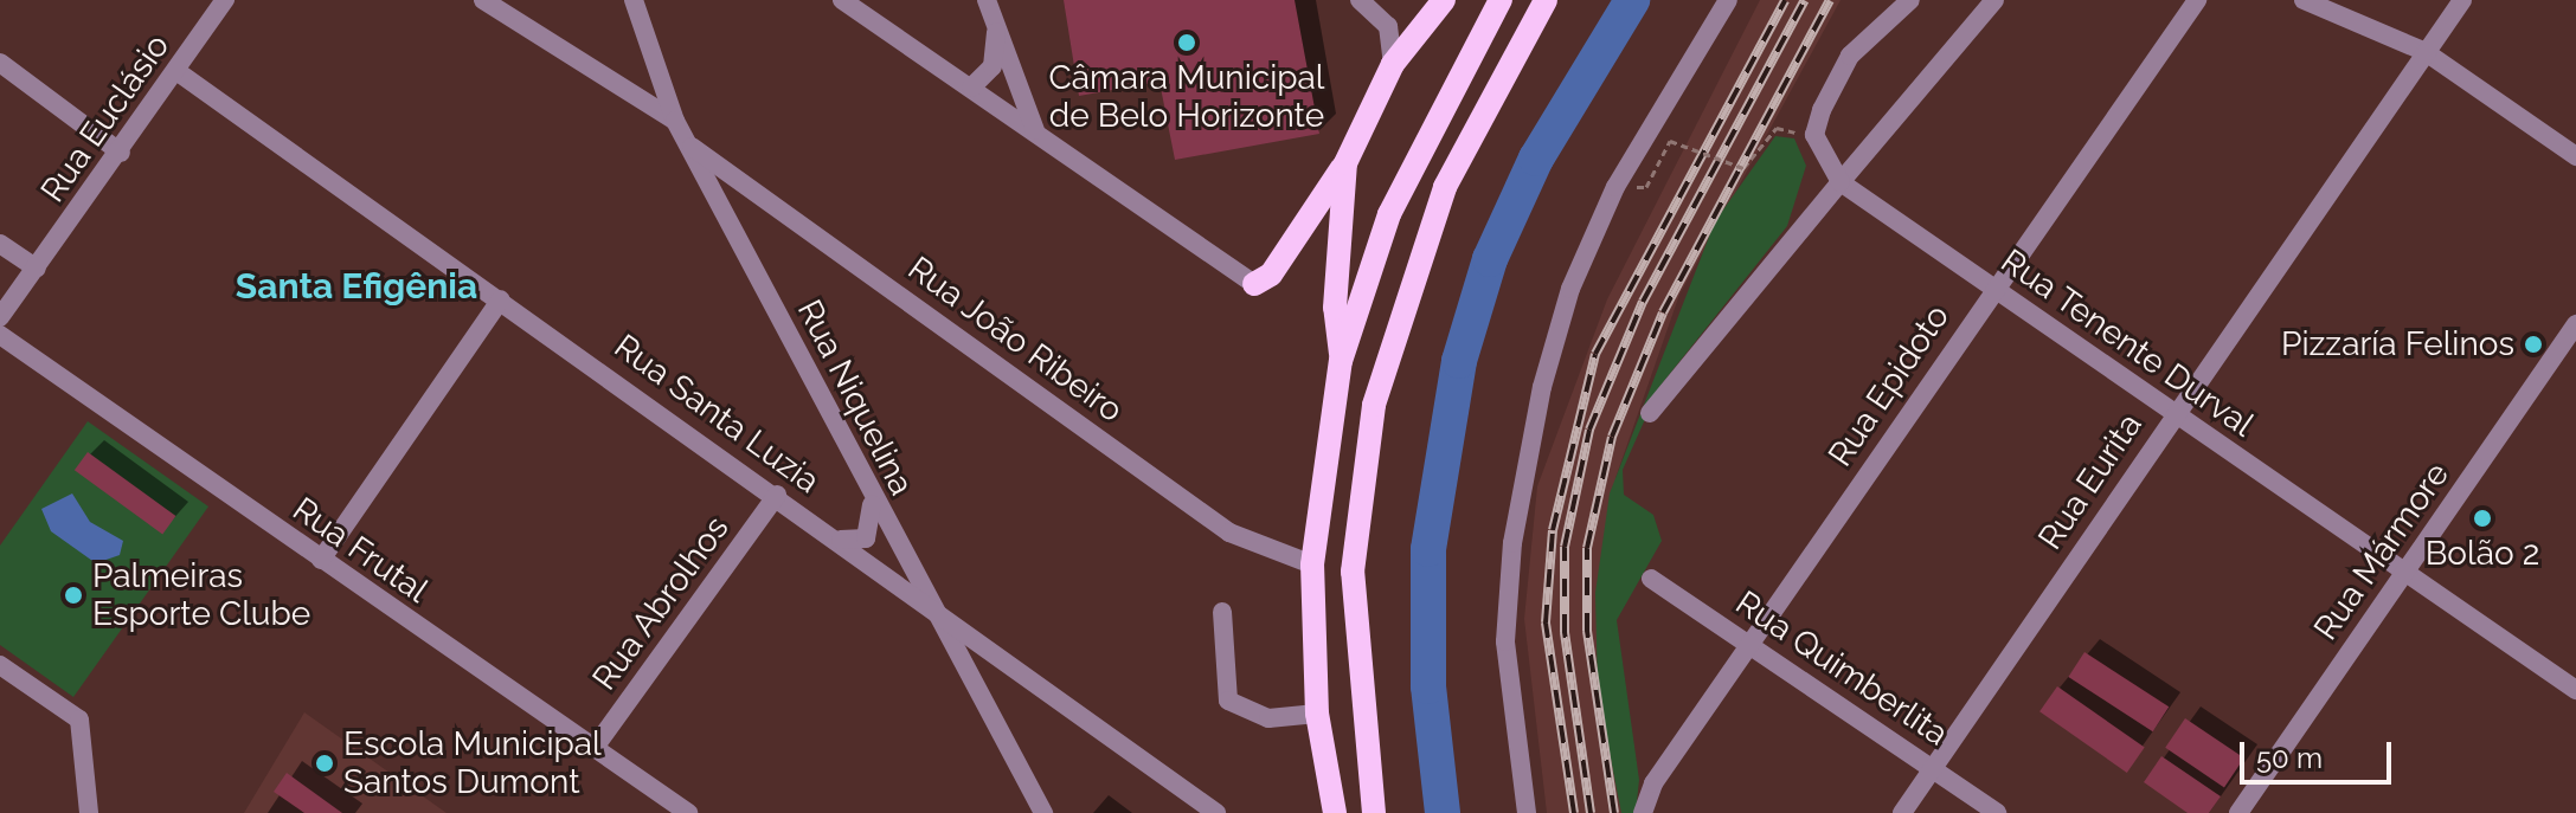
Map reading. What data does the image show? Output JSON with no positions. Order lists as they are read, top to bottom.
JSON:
{
  "streets": {
    "street": [
      "Rua Euclásio",
      "Rua João Ribeiro",
      "Rua Tenente Durval",
      "Rua Epidoto",
      "Rua Niquelina",
      "Rua Santa Luzia",
      "Rua Eurita",
      "Rua Frutal",
      "Rua Mármore",
      "Rua Abrolhos",
      "Rua Quimberlita"
    ]
  },
  "crossings": [
    ["Rua Euclásio", "Rua Santa Luzia"],
    ["Rua João Ribeiro", "Rua Niquelina"],
    ["Rua Tenente Durval", "Rua Epidoto"],
    ["Rua Tenente Durval", "Rua Eurita"],
    ["Rua Tenente Durval", "Rua Mármore"],
    ["Rua Epidoto", "Rua Quimberlita"],
    ["Rua Niquelina", "Rua Santa Luzia"],
    ["Rua Santa Luzia", "Rua Abrolhos"],
    ["Rua Eurita", "Rua Quimberlita"],
    ["Rua Frutal", "Rua Abrolhos"]
  ],
  "districts": ["Santa Efigênia"],
  "places": [
    "Câmara Municipal de Belo Horizonte",
    "Pizzaría Felinos",
    "Bolão 2",
    "Palmeiras Esporte Clube",
    "Escola Municipal Santos Dumont"
  ],
  "scale_bar": "50 m"
}
